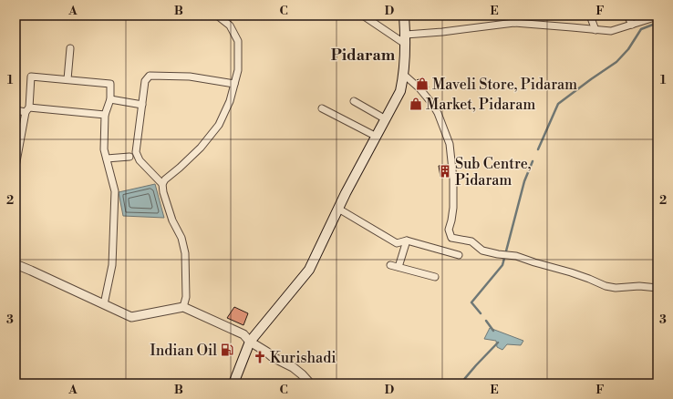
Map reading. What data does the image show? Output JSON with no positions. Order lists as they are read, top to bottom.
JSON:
{
  "districts": ["Pidaram"],
  "places": {
    "shop": ["Maveli Store, Pidaram", "Market, Pidaram"],
    "building": ["Sub Centre, Pidaram"],
    "fuel station": ["Indian Oil"],
    "church": ["Kurishadi"]
  },
  "grid": {
    "columns": [
      "A",
      "B",
      "C",
      "D",
      "E",
      "F"
    ],
    "rows": ["1", "2", "3"]
  }
}
